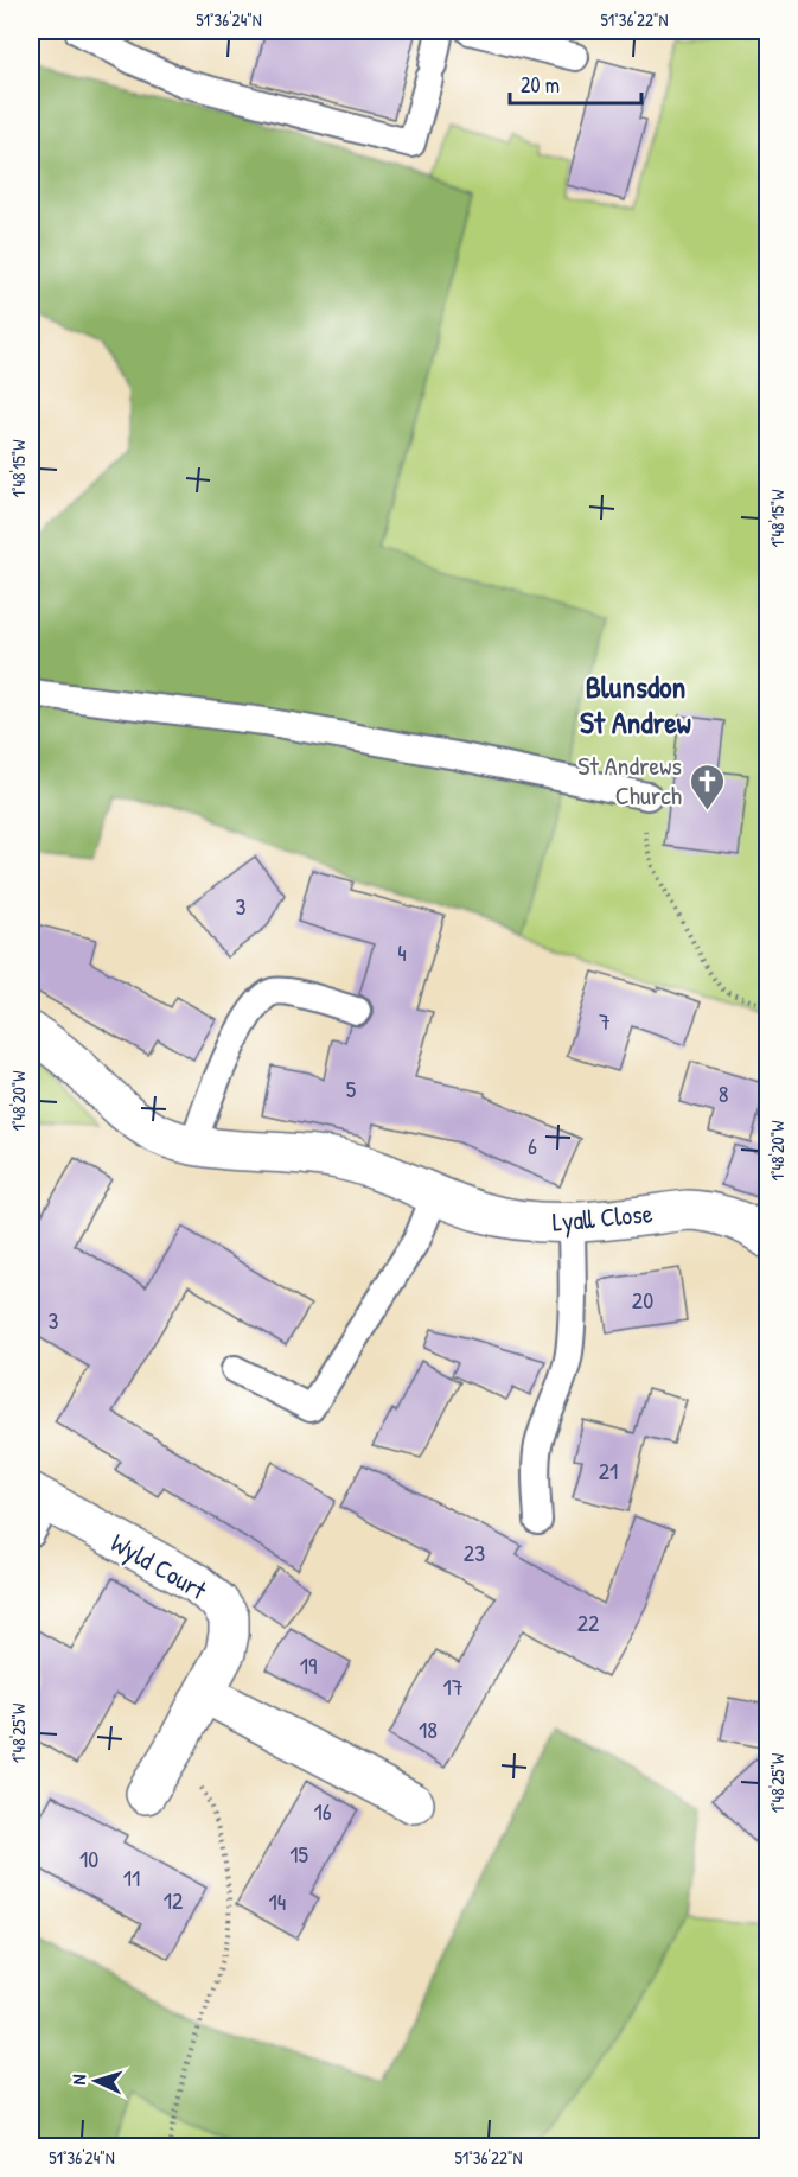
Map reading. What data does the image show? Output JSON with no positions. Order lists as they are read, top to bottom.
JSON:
{
  "streets": {
    "street": ["Lyall Close", "Wyld Court"]
  },
  "districts": ["Blunsdon St Andrew"],
  "places": {
    "church": ["St Andrews Church"]
  },
  "house_numbers": [
    "3",
    "4",
    "7",
    "5",
    "8",
    "6",
    "20",
    "3",
    "21",
    "23",
    "22",
    "19",
    "17",
    "18",
    "16",
    "15",
    "10",
    "11",
    "12",
    "14"
  ],
  "scale_bar": "20 m",
  "north": "left",
  "coordinates": [
    "51°36'24\"N",
    "51°36'22\"N",
    "1°48'15\"W",
    "1°48'20\"W",
    "1°48'25\"W"
  ]
}
